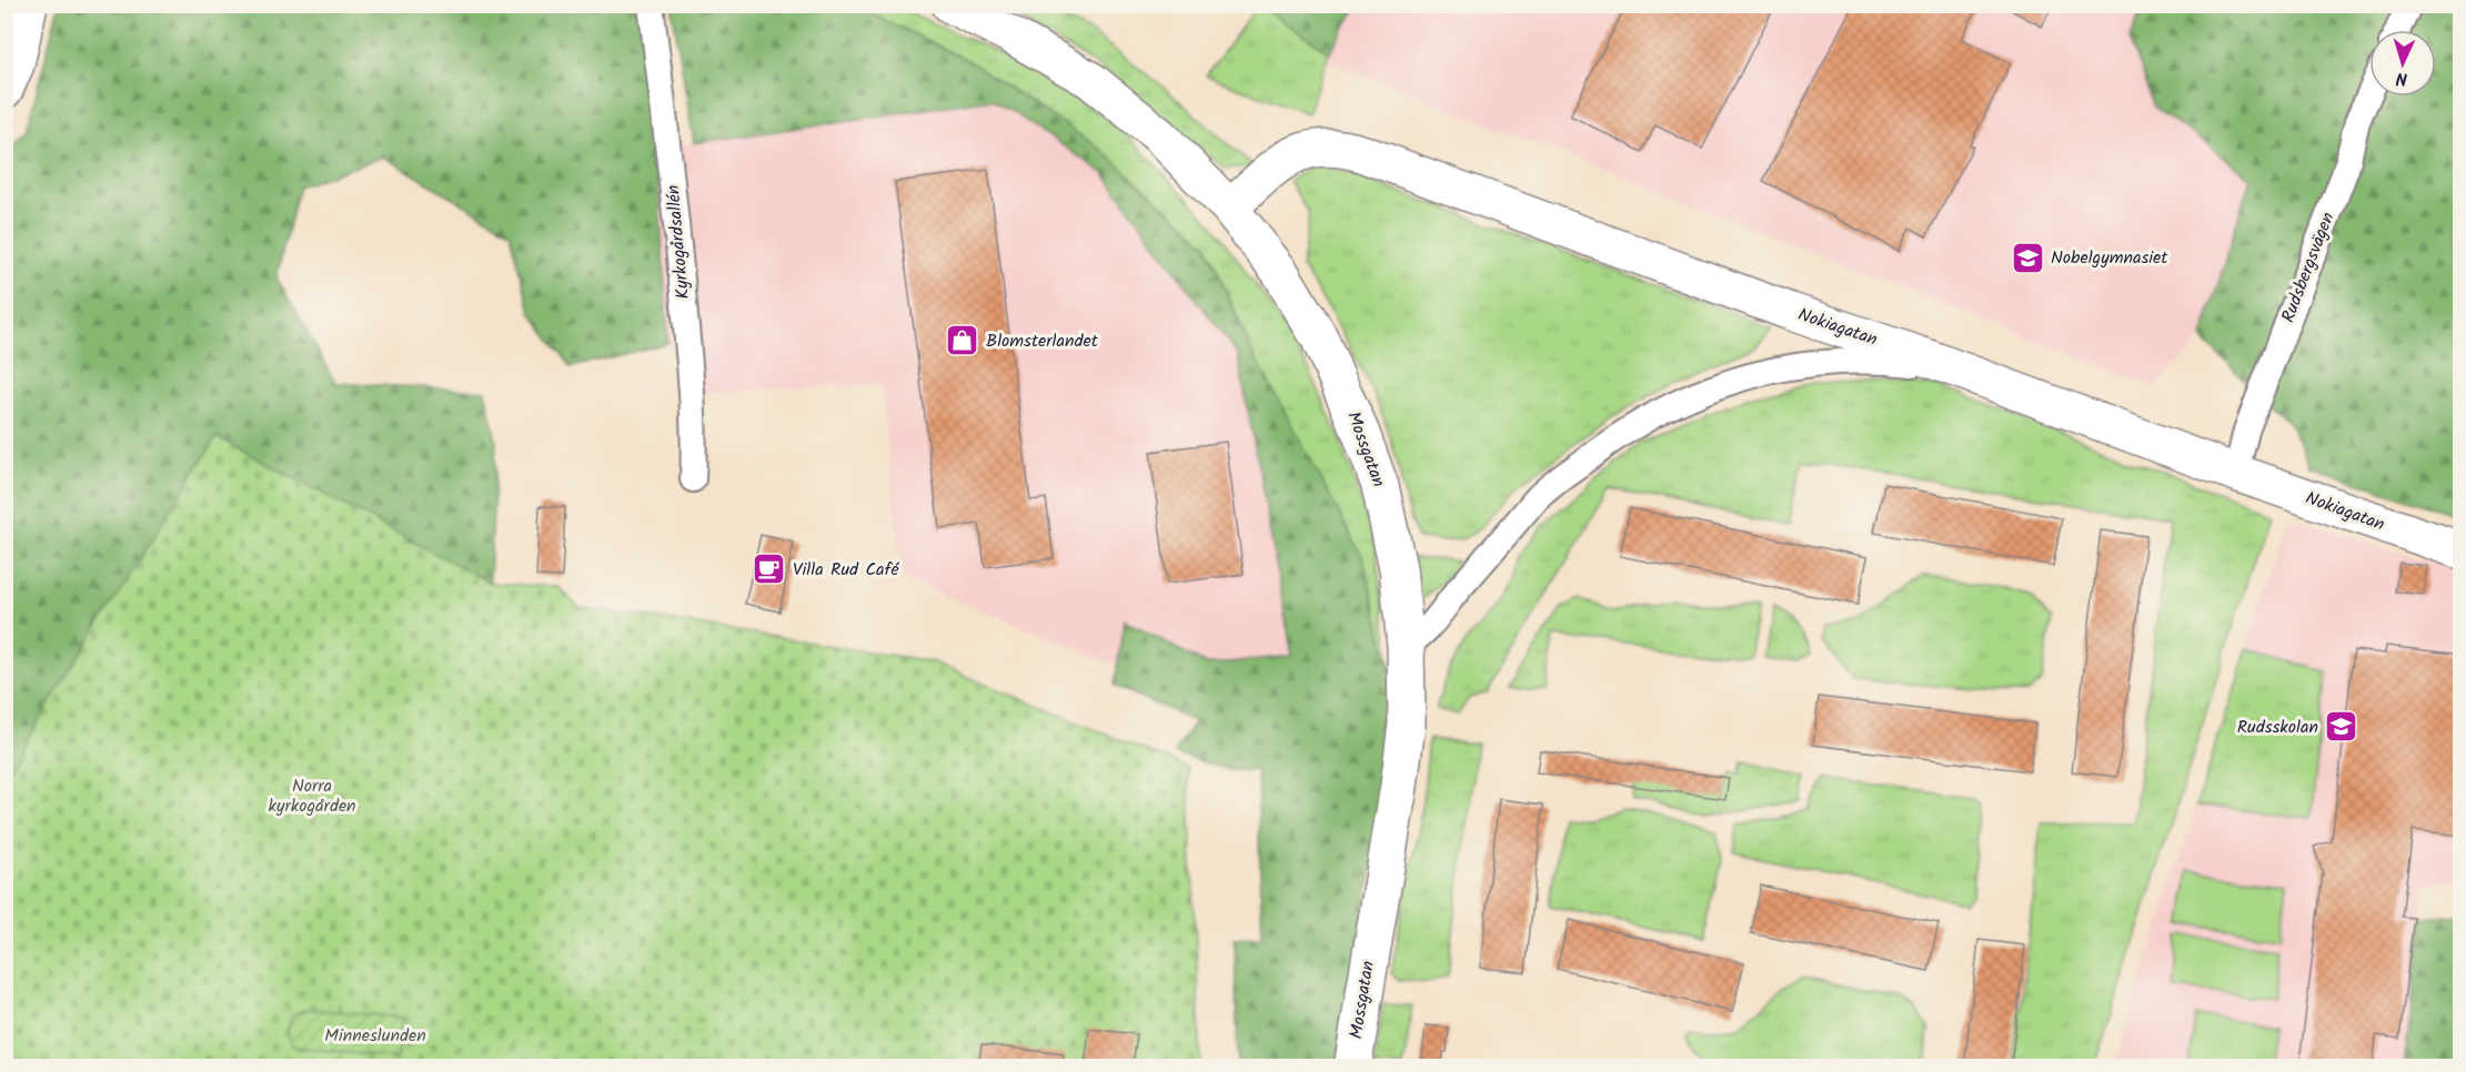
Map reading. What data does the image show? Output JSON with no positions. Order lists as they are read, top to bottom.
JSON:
{
  "streets": {
    "main road": ["Nokiagatan", "Mossgatan"],
    "street": ["Kyrkogårdsallén", "Rudsbergsvägen"]
  },
  "crossings": [
    ["Rudsbergsvägen", "Nokiagatan"],
    ["Nokiagatan", "Mossgatan"]
  ],
  "parks": ["Norra kyrkogården", "Minneslunden"],
  "places": {
    "school or university": ["Nobelgymnasiet", "Rudsskolan"],
    "shop": ["Blomsterlandet"],
    "cafe": ["Villa Rud Café"]
  },
  "north": "bottom"
}
